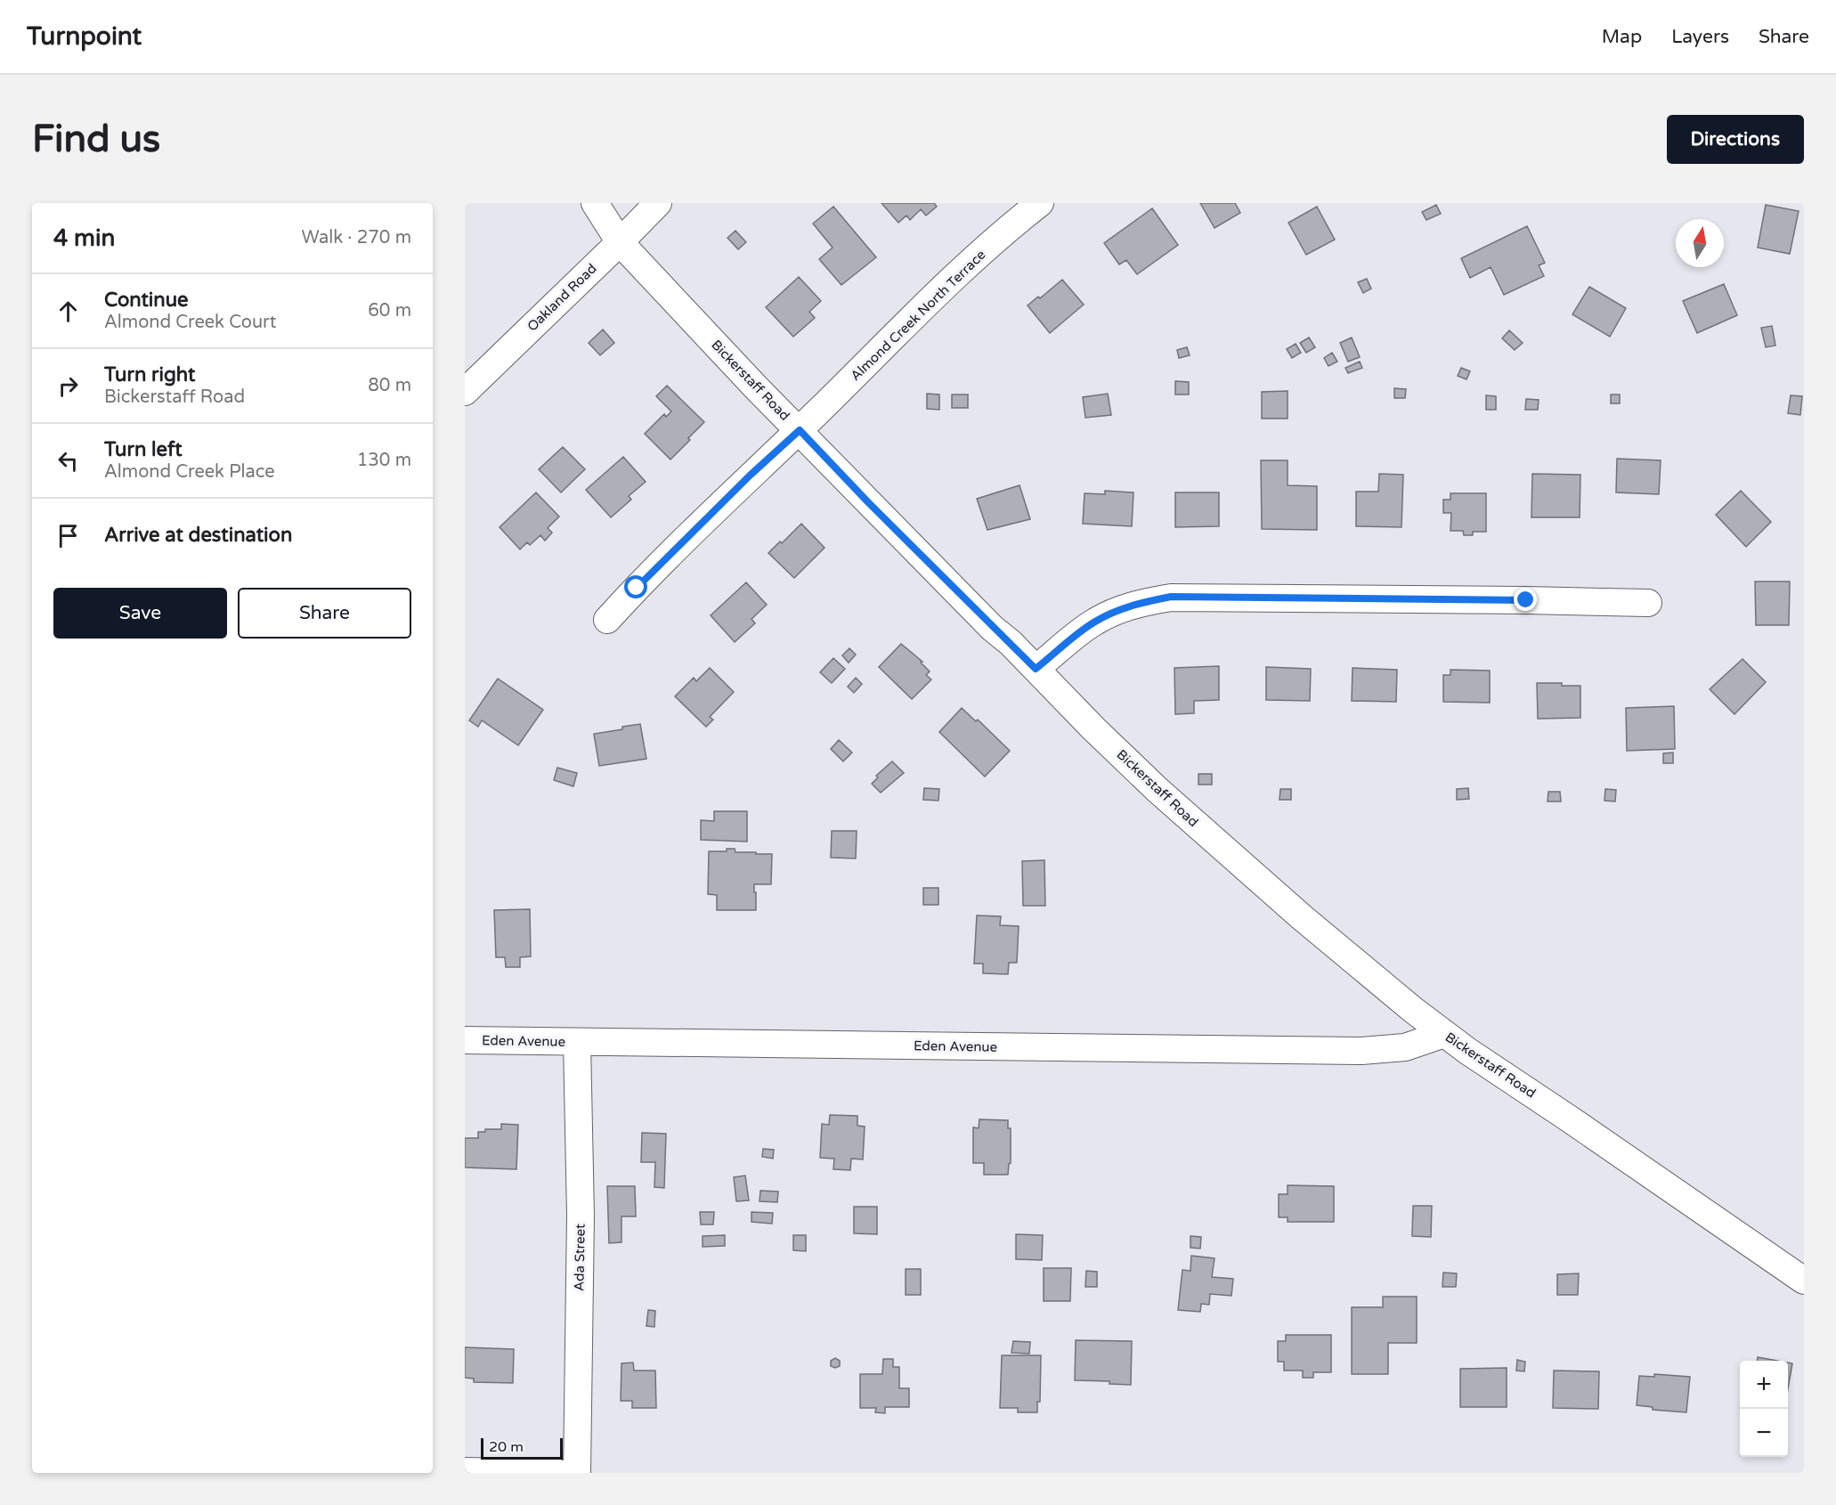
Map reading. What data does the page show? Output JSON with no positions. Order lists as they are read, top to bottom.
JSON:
{
  "streets": {
    "street": [
      "Oakland Road",
      "Almond Creek North Terrace",
      "Bickerstaff Road",
      "Eden Avenue",
      "Ada Street"
    ]
  },
  "crossings": [
    ["Oakland Road", "Bickerstaff Road"],
    ["Almond Creek North Terrace", "Bickerstaff Road"],
    ["Bickerstaff Road", "Eden Avenue"],
    ["Eden Avenue", "Ada Street"]
  ],
  "scale_bar": "20 m",
  "north": "top",
  "page": {
    "header": "Turnpoint",
    "nav": ["Map", "Layers", "Share"],
    "buttons": [
      "Directions",
      ["Save", "Share"]
    ],
    "title": "Find us",
    "heading": ["4 min", "Walk · 270 m"],
    "list": [
      ["Continue", "Almond Creek Court", "60 m"],
      ["Turn right", "Bickerstaff Road", "80 m"],
      ["Turn left", "Almond Creek Place", "130 m"],
      "Arrive at destination"
    ],
    "map_buttons": ["+", "−"],
    "scale": "20 m"
  }
}
